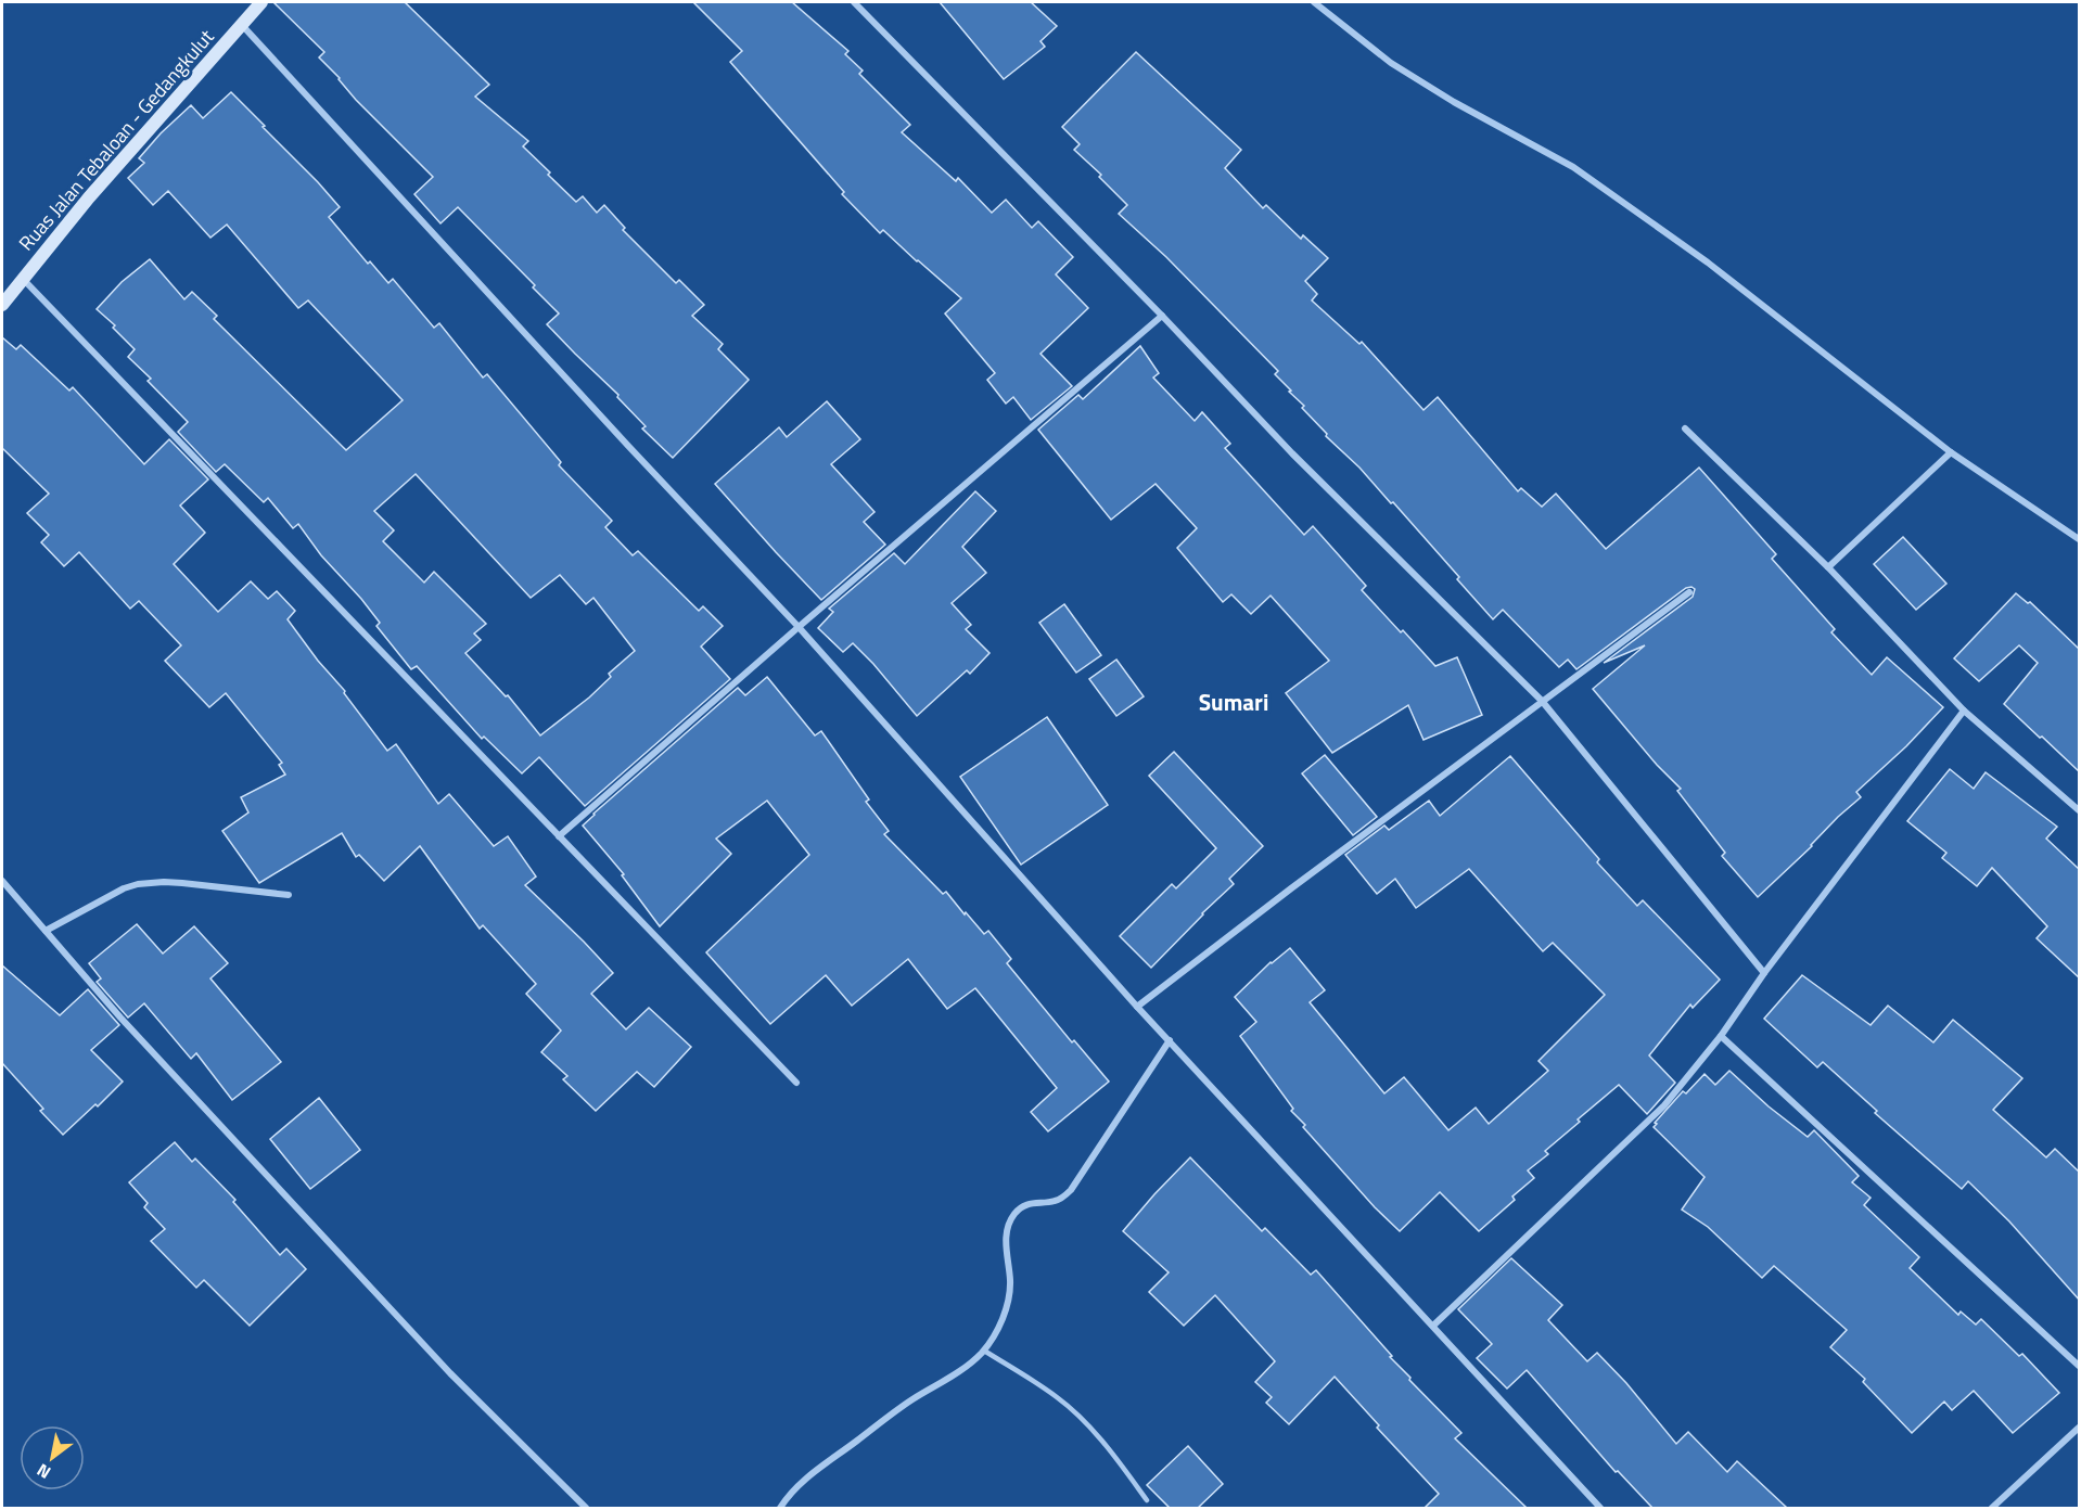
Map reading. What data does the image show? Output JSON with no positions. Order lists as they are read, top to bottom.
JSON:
{
  "streets": {
    "main road": ["Ruas Jalan Tebaloan - Gedangkulut"]
  },
  "districts": ["Sumari"],
  "north": "bottom left"
}
